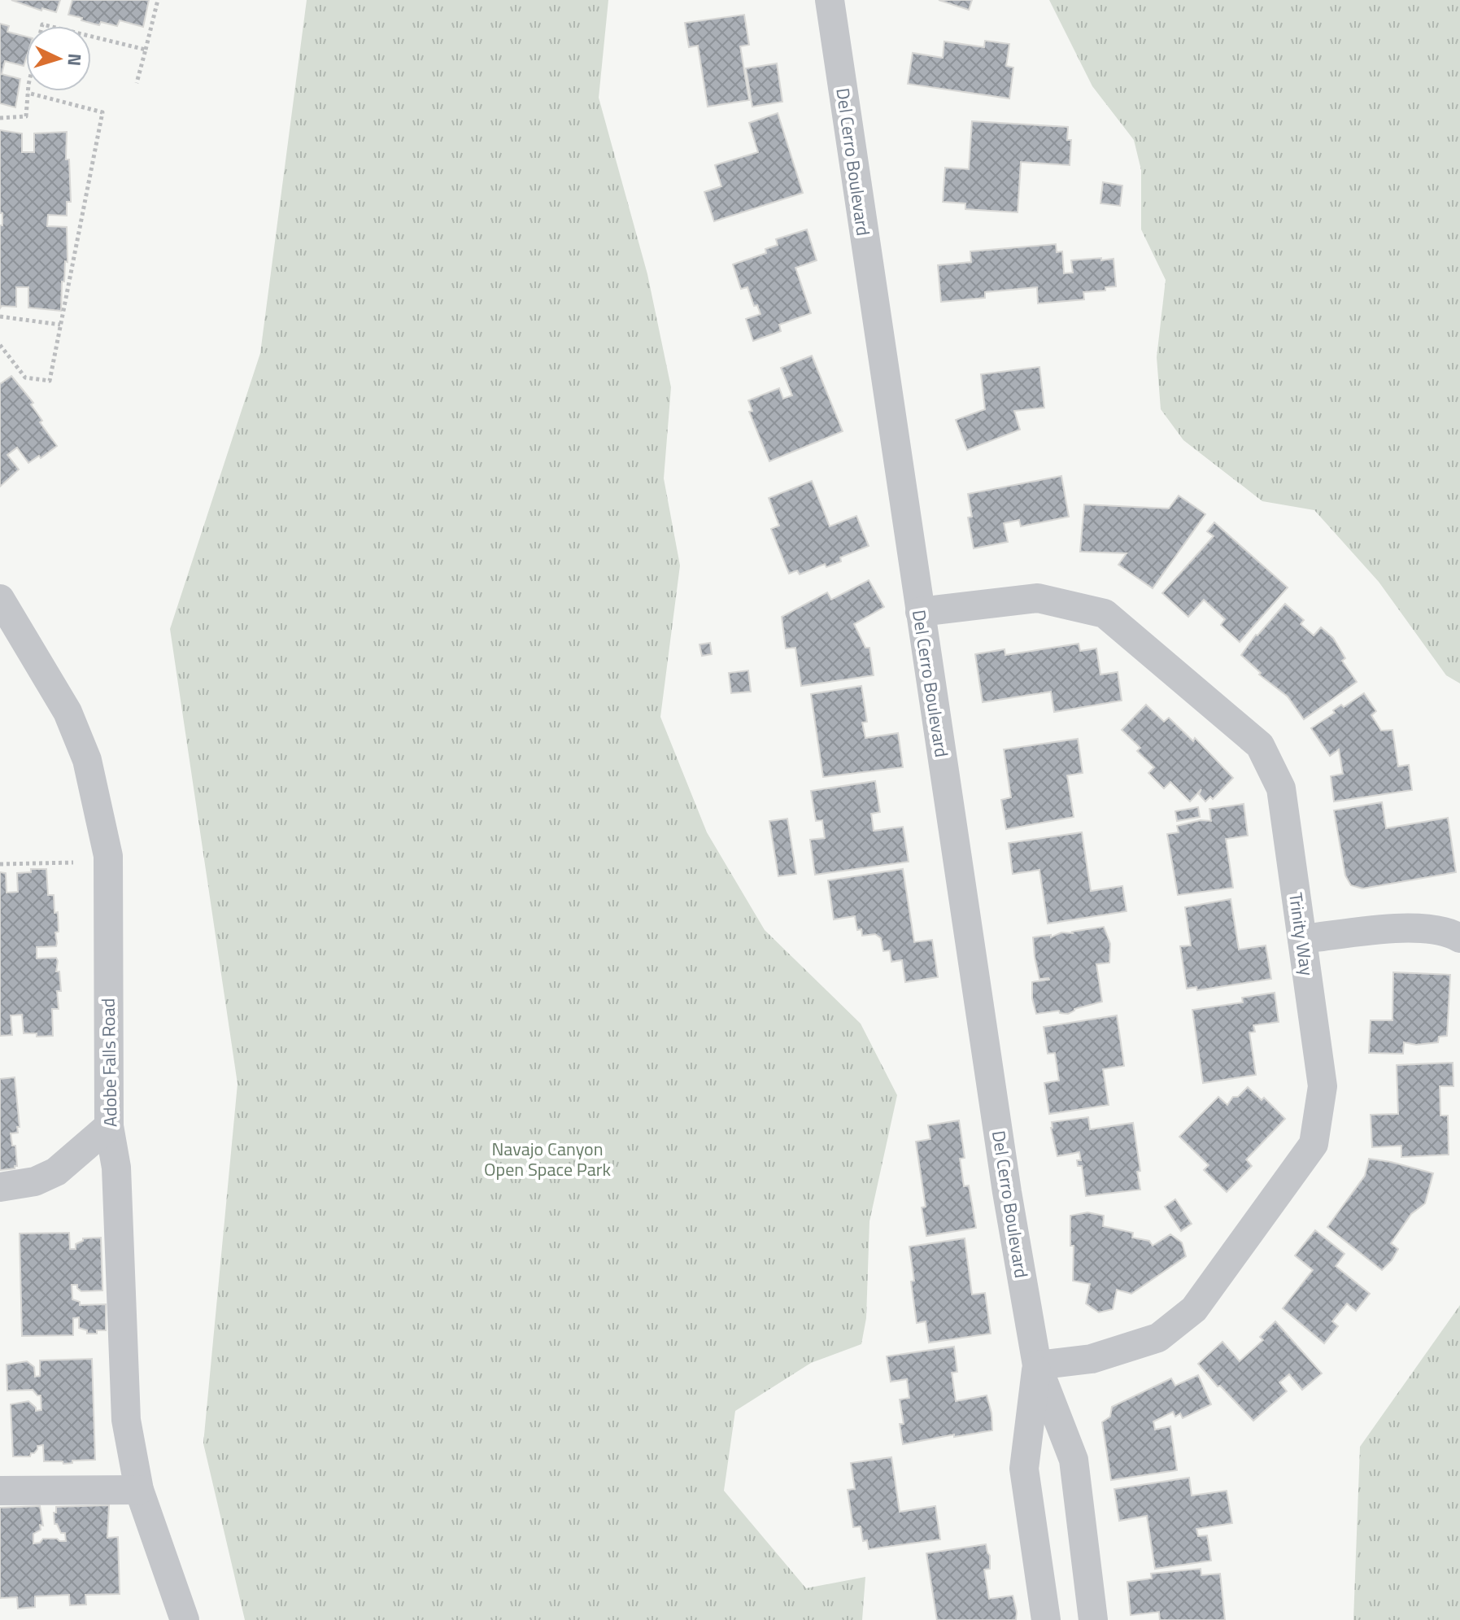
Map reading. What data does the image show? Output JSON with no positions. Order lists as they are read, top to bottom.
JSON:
{
  "streets": {
    "street": ["Del Cerro Boulevard", "Trinity Way", "Adobe Falls Road"]
  },
  "crossings": [
    ["Del Cerro Boulevard", "Trinity Way"]
  ],
  "parks": ["Navajo Canyon Open Space Park"],
  "north": "right"
}
